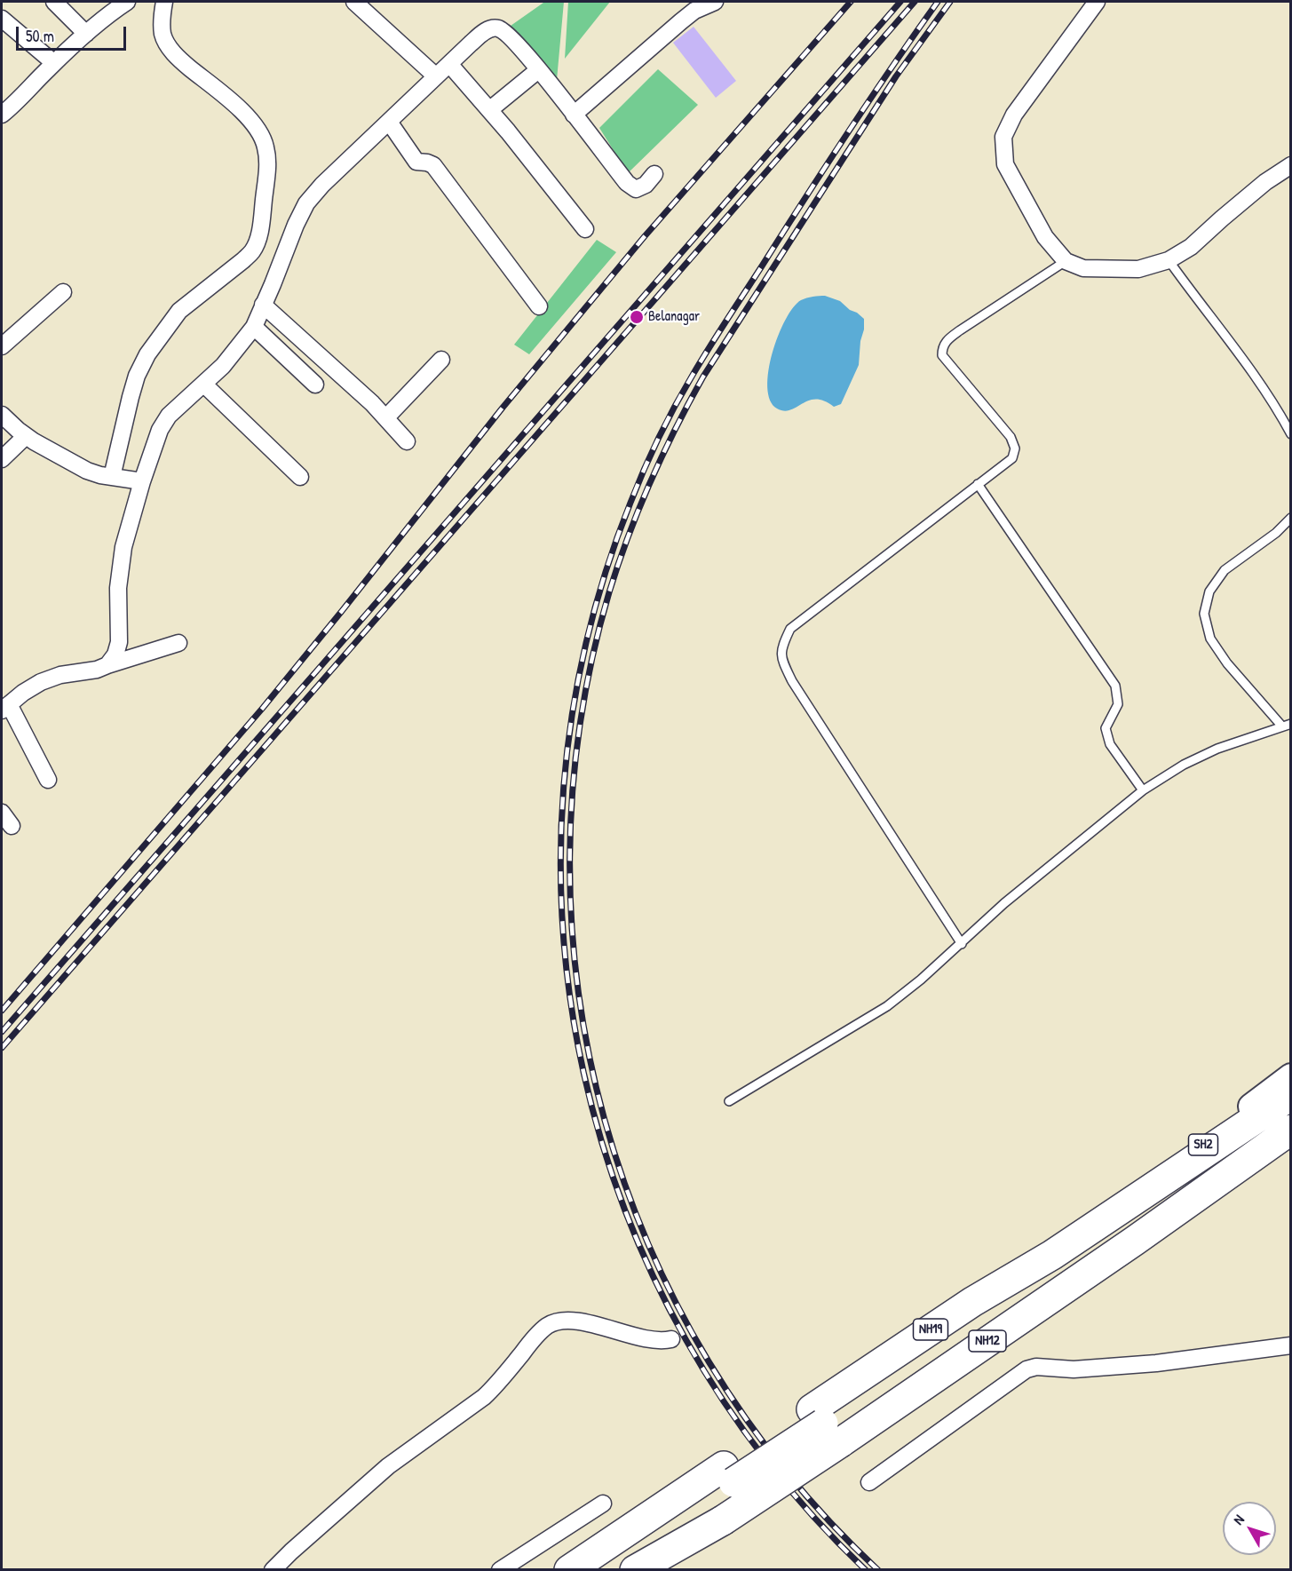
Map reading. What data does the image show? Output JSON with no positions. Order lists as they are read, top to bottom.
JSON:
{
  "streets": {
    "highway": ["NH19", "NH12"],
    "main road": ["SH2"]
  },
  "crossings": [
    ["SH2", "NH19"],
    ["NH19", "NH12"]
  ],
  "places": ["Belanagar"],
  "scale_bar": "50 m",
  "north": "top left"
}
